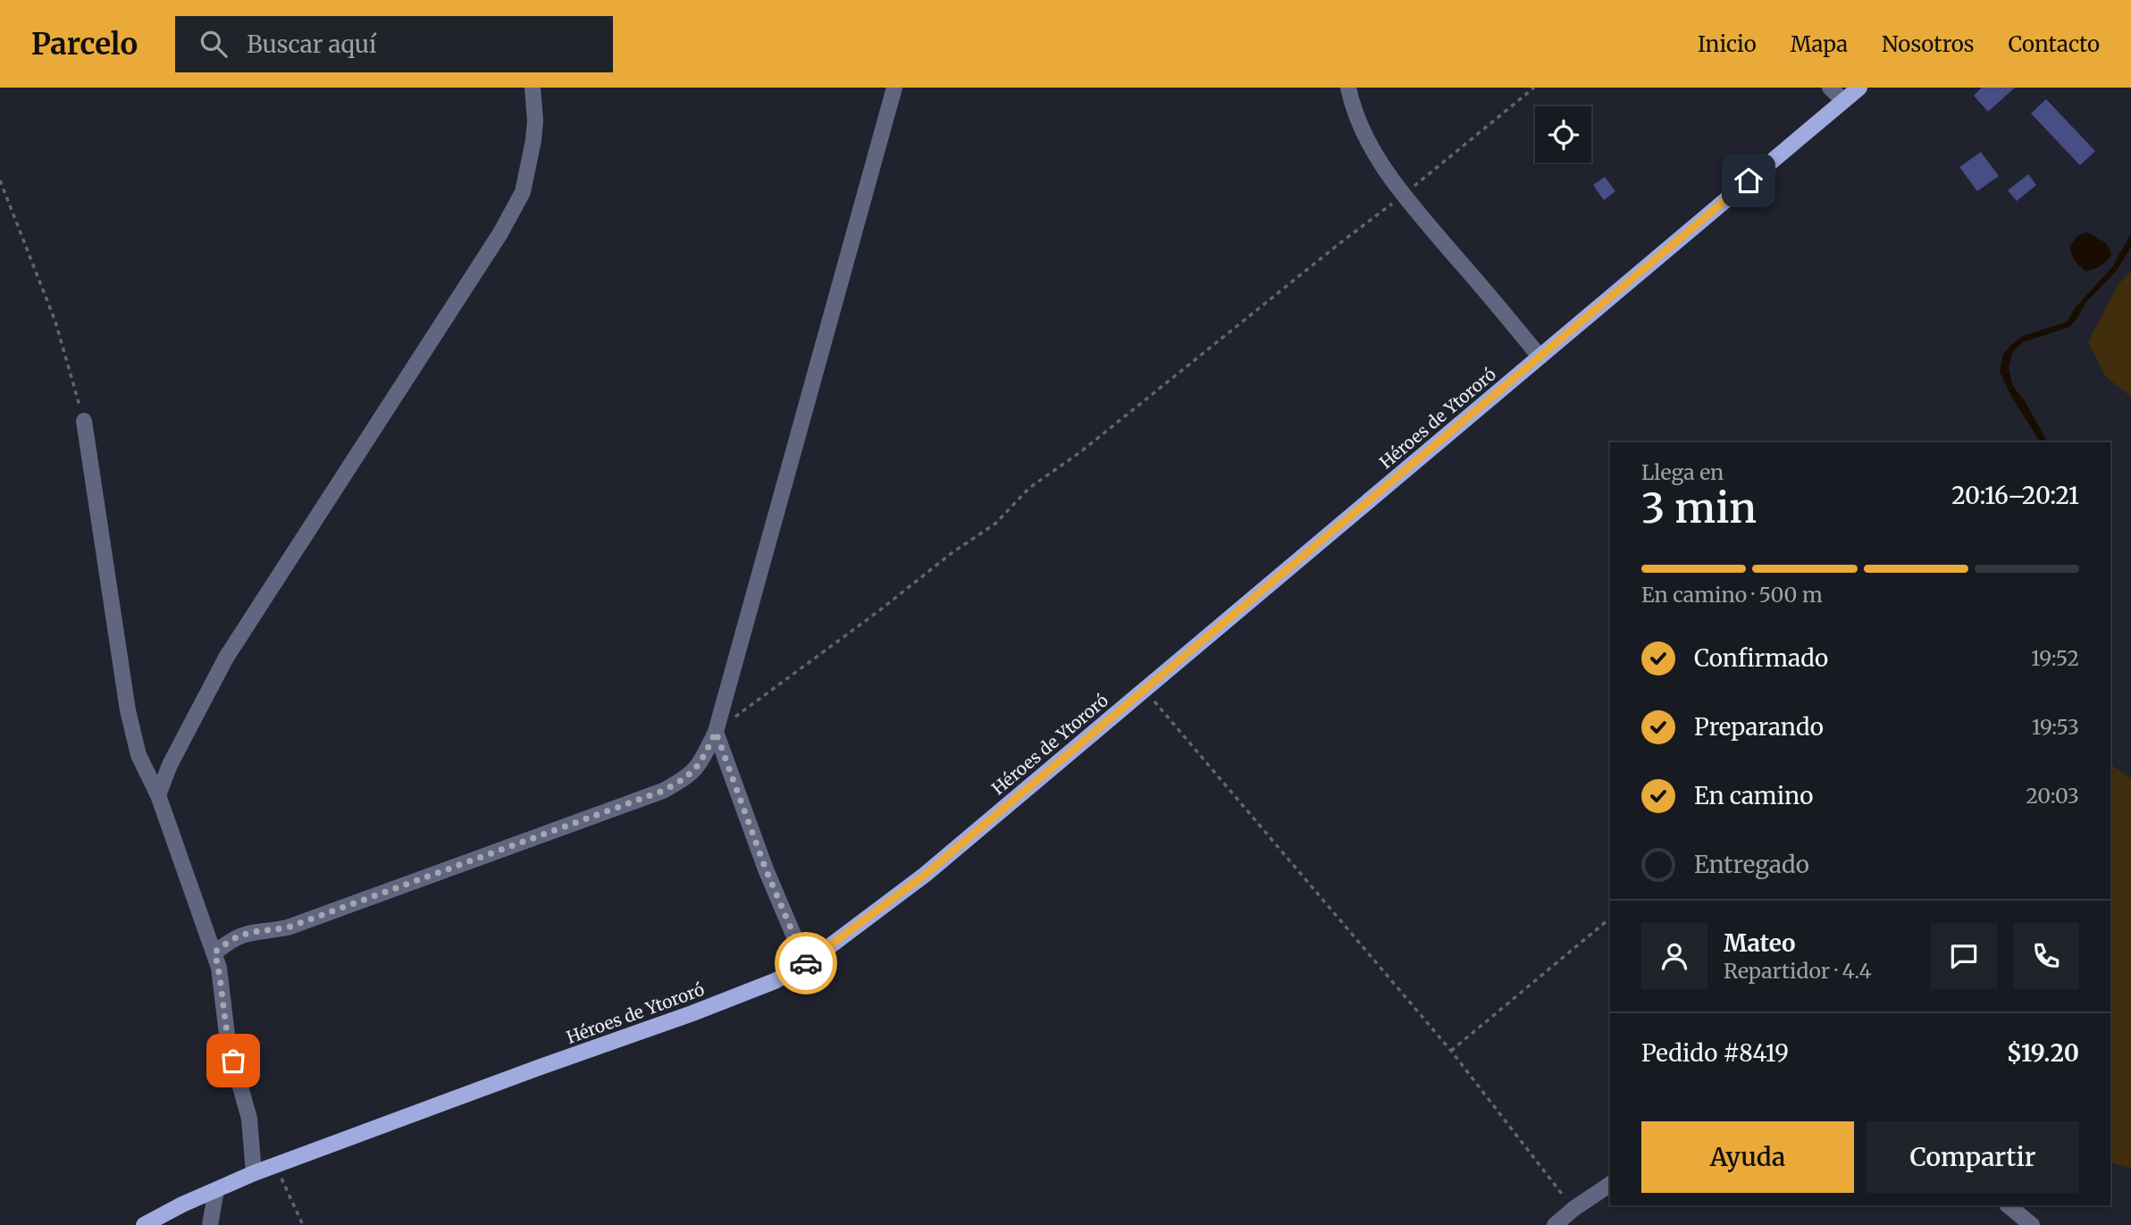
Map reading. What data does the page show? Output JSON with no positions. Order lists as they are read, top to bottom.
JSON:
{
  "streets": {
    "main road": ["Héroes de Ytororó"]
  },
  "page": {
    "header": "Parcelo",
    "search": "Buscar aquí",
    "nav": [
      "Inicio",
      "Mapa",
      "Nosotros",
      "Contacto"
    ],
    "heading": ["3 min", "Llega en", "20:16–20:21"],
    "panel": [
      "Mateo",
      "Repartidor · 4.4",
      "Pedido #8419",
      "$19.20"
    ],
    "bar": "En camino · 500 m",
    "list": [
      ["Confirmado", "19:52"],
      ["Preparando", "19:53"],
      ["En camino", "20:03"],
      "Entregado"
    ],
    "buttons": ["Ayuda", "Compartir"]
  }
}
